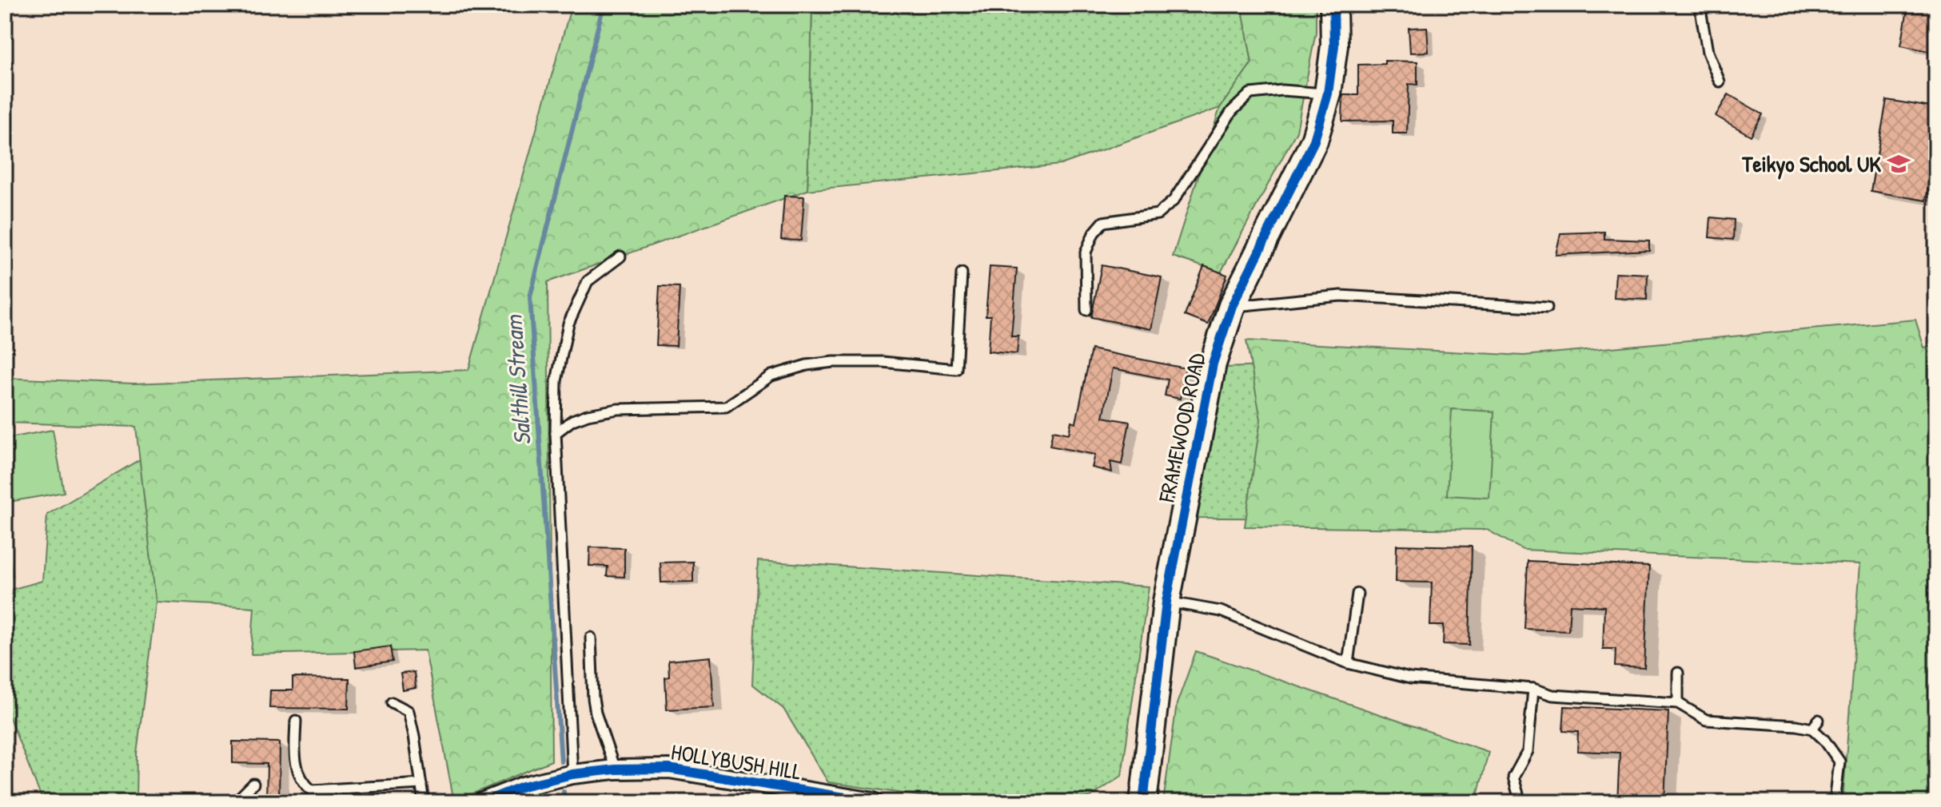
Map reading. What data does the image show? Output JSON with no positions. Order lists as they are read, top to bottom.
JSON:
{
  "streets": {
    "street": ["FRAMEWOOD ROAD", "HOLLYBUSH HILL"]
  },
  "water": ["Salthill Stream"],
  "places": {
    "school or university": ["Teikyo School UK"]
  }
}
